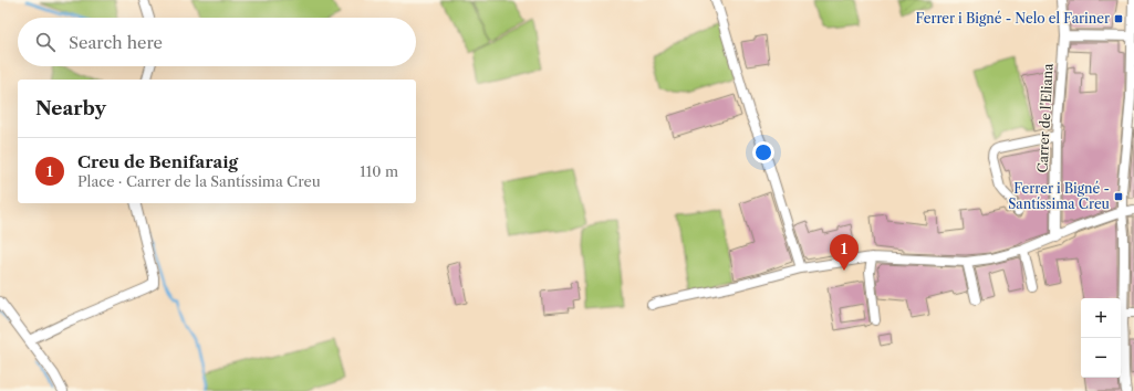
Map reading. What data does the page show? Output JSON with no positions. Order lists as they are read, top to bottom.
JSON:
{
  "streets": {
    "street": ["Carrer de l'Eliana"]
  },
  "places": {
    "transit": ["Ferrer i Bigné - Nelo el Fariner", "Ferrer i Bigné - Santíssima Creu"]
  },
  "page": {
    "search": "Search here",
    "heading": "Nearby",
    "list": [
      {
        "mark": "1",
        "name": "Creu de Benifaraig",
        "note": "Place · Carrer de la Santíssima Creu",
        "value": "110 m"
      }
    ],
    "pins": "1",
    "map_buttons": ["+", "−"]
  }
}
